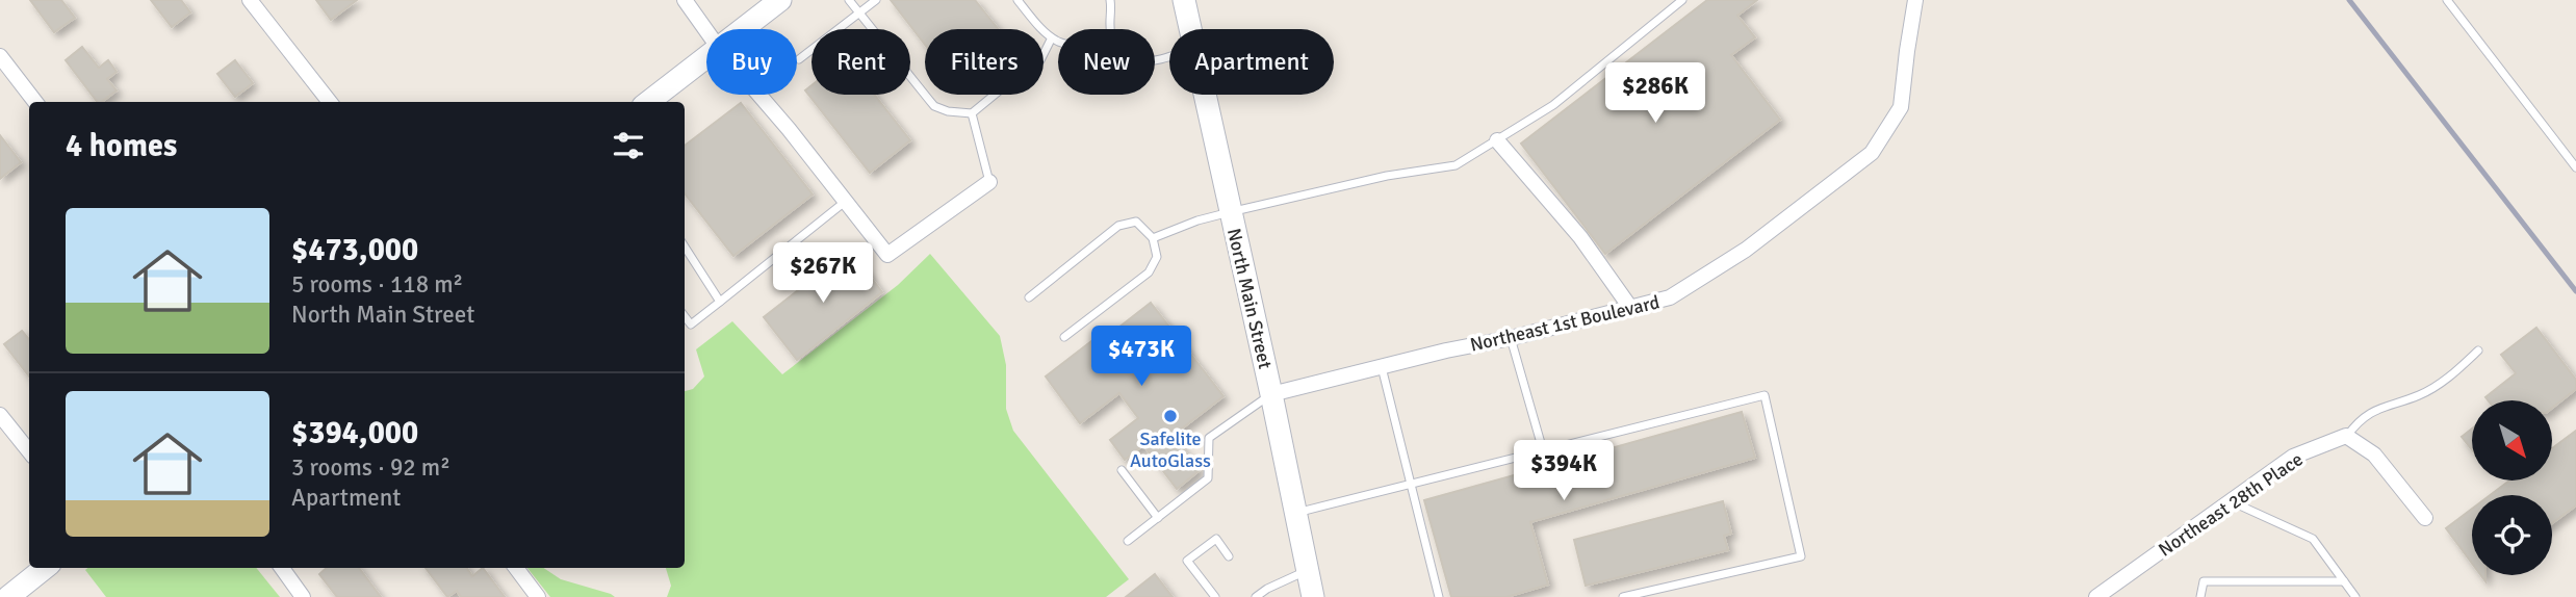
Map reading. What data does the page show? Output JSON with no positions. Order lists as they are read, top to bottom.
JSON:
{
  "streets": {
    "main road": ["North Main Street"],
    "street": ["Northeast 1st Boulevard", "Northeast 28th Place"]
  },
  "crossings": [
    ["North Main Street", "Northeast 1st Boulevard"]
  ],
  "places": ["Safelite AutoGlass"],
  "north": "bottom right",
  "page": {
    "chip": [
      "Buy",
      "Rent",
      "Filters",
      "New",
      "Apartment"
    ],
    "price": [
      "$286K",
      "$267K",
      "$473K",
      "$394K"
    ],
    "heading": "4 homes",
    "list": [
      {
        "name": "$473,000",
        "note": "5 rooms · 118 m² · North Main Street"
      },
      {
        "name": "$394,000",
        "note": "3 rooms · 92 m² · Apartment"
      }
    ]
  }
}
